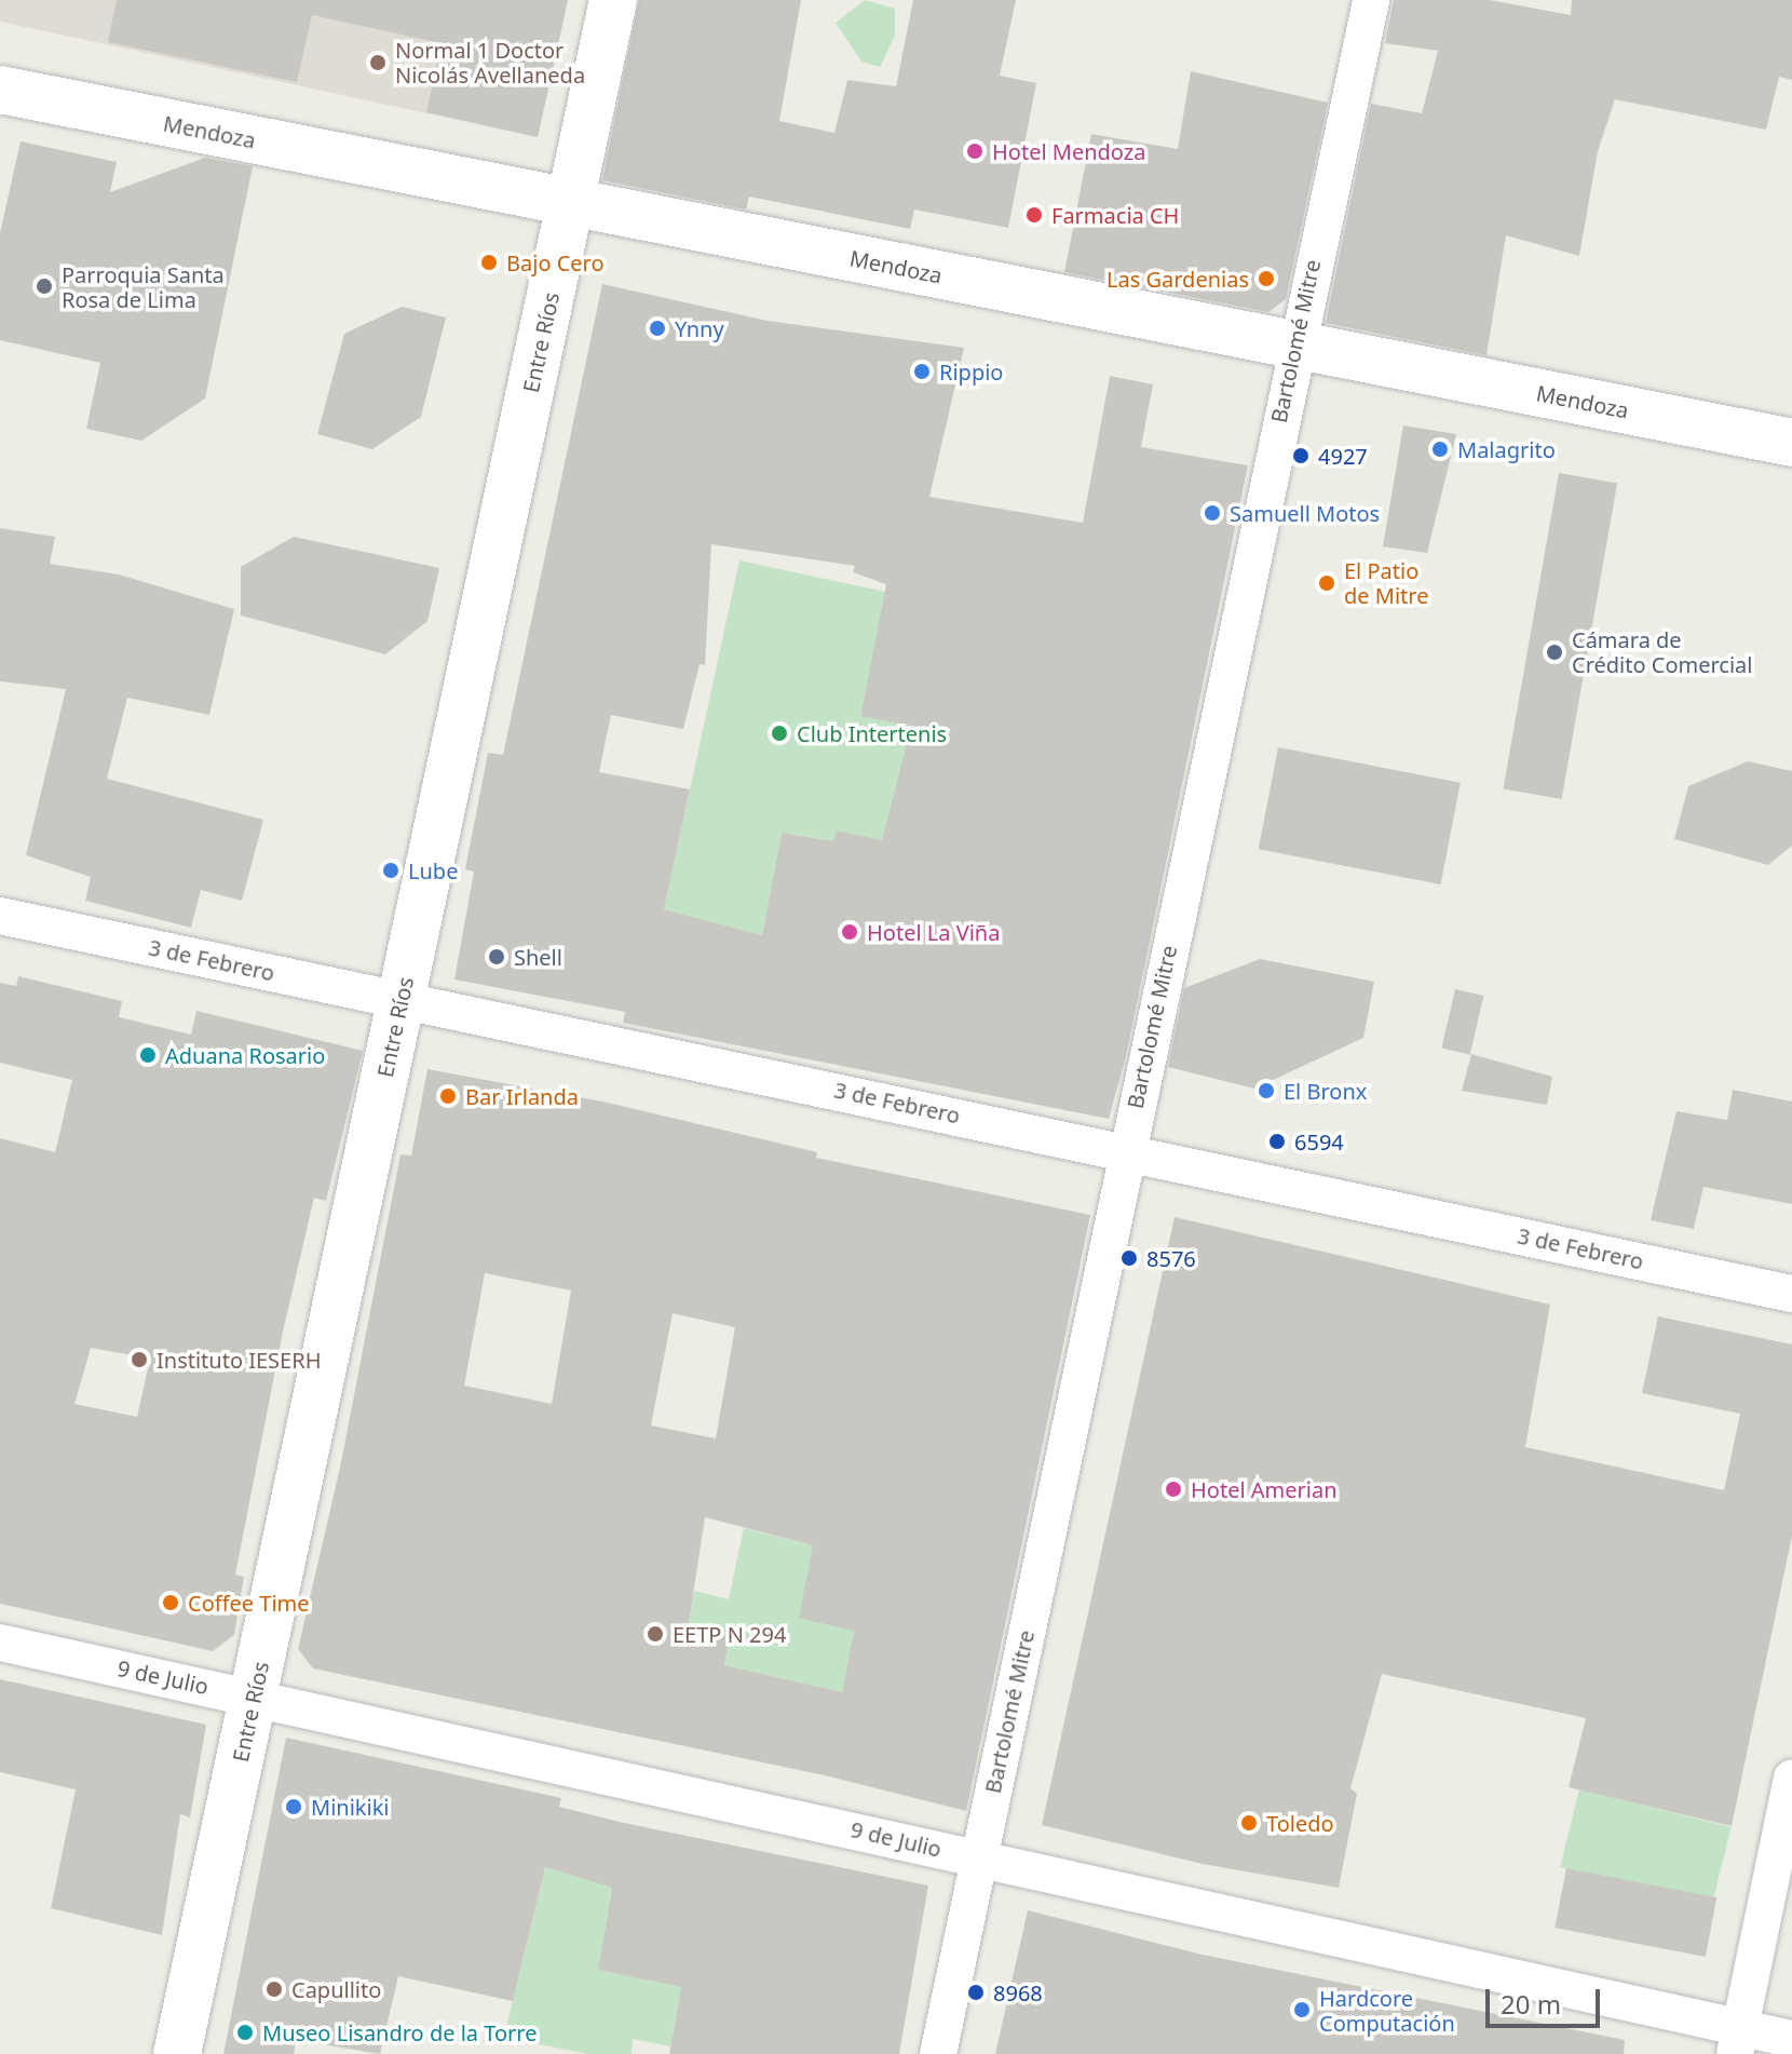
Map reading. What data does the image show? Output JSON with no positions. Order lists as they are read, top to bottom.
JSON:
{
  "streets": {
    "main road": ["Mendoza", "Entre Ríos"],
    "street": ["Bartolomé Mitre", "3 de Febrero", "9 de Julio"]
  },
  "crossings": [
    ["Mendoza", "Bartolomé Mitre"],
    ["Mendoza", "Entre Ríos"],
    ["Bartolomé Mitre", "3 de Febrero"],
    ["Bartolomé Mitre", "9 de Julio"],
    ["Entre Ríos", "3 de Febrero"],
    ["Entre Ríos", "9 de Julio"]
  ],
  "places": [
    "Normal 1 Doctor Nicolás Avellaneda",
    "Hotel Mendoza",
    "Farmacia CH",
    "Bajo Cero",
    "Las Gardenias",
    "Parroquia Santa Rosa de Lima",
    "Ynny",
    "Rippio",
    "Malagrito",
    "4927",
    "Samuell Motos",
    "El Patio de Mitre",
    "Cámara de Crédito Comercial",
    "Club Intertenis",
    "Lube",
    "Hotel La Viña",
    "Shell",
    "Aduana Rosario",
    "El Bronx",
    "Bar Irlanda",
    "6594",
    "8576",
    "Instituto IESERH",
    "Hotel Amerian",
    "Coffee Time",
    "EETP N 294",
    "Minikiki",
    "Toledo",
    "Capullito",
    "8968",
    "Hardcore Computación",
    "Museo Lisandro de la Torre"
  ],
  "scale_bar": "20 m"
}
